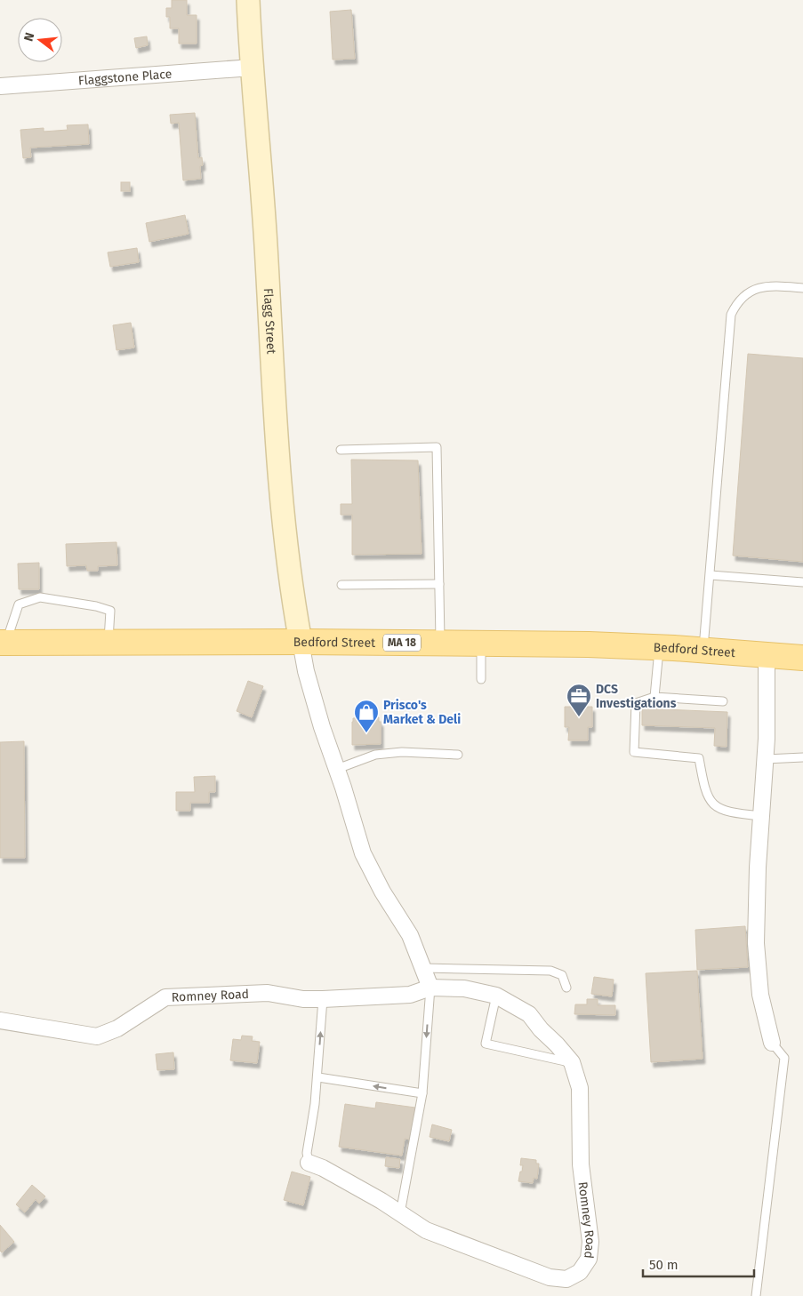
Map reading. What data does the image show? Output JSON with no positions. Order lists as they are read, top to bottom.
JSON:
{
  "streets": {
    "main road": ["Bedford Street", "MA 18"],
    "street": ["Flaggstone Place", "Flagg Street", "Romney Road"]
  },
  "crossings": [
    ["Flaggstone Place", "Flagg Street"],
    ["Flagg Street", "Bedford Street"]
  ],
  "places": {
    "office": ["DCS Investigations"],
    "shop": ["Prisco's Market & Deli"]
  },
  "scale_bar": "50 m",
  "north": "left"
}
